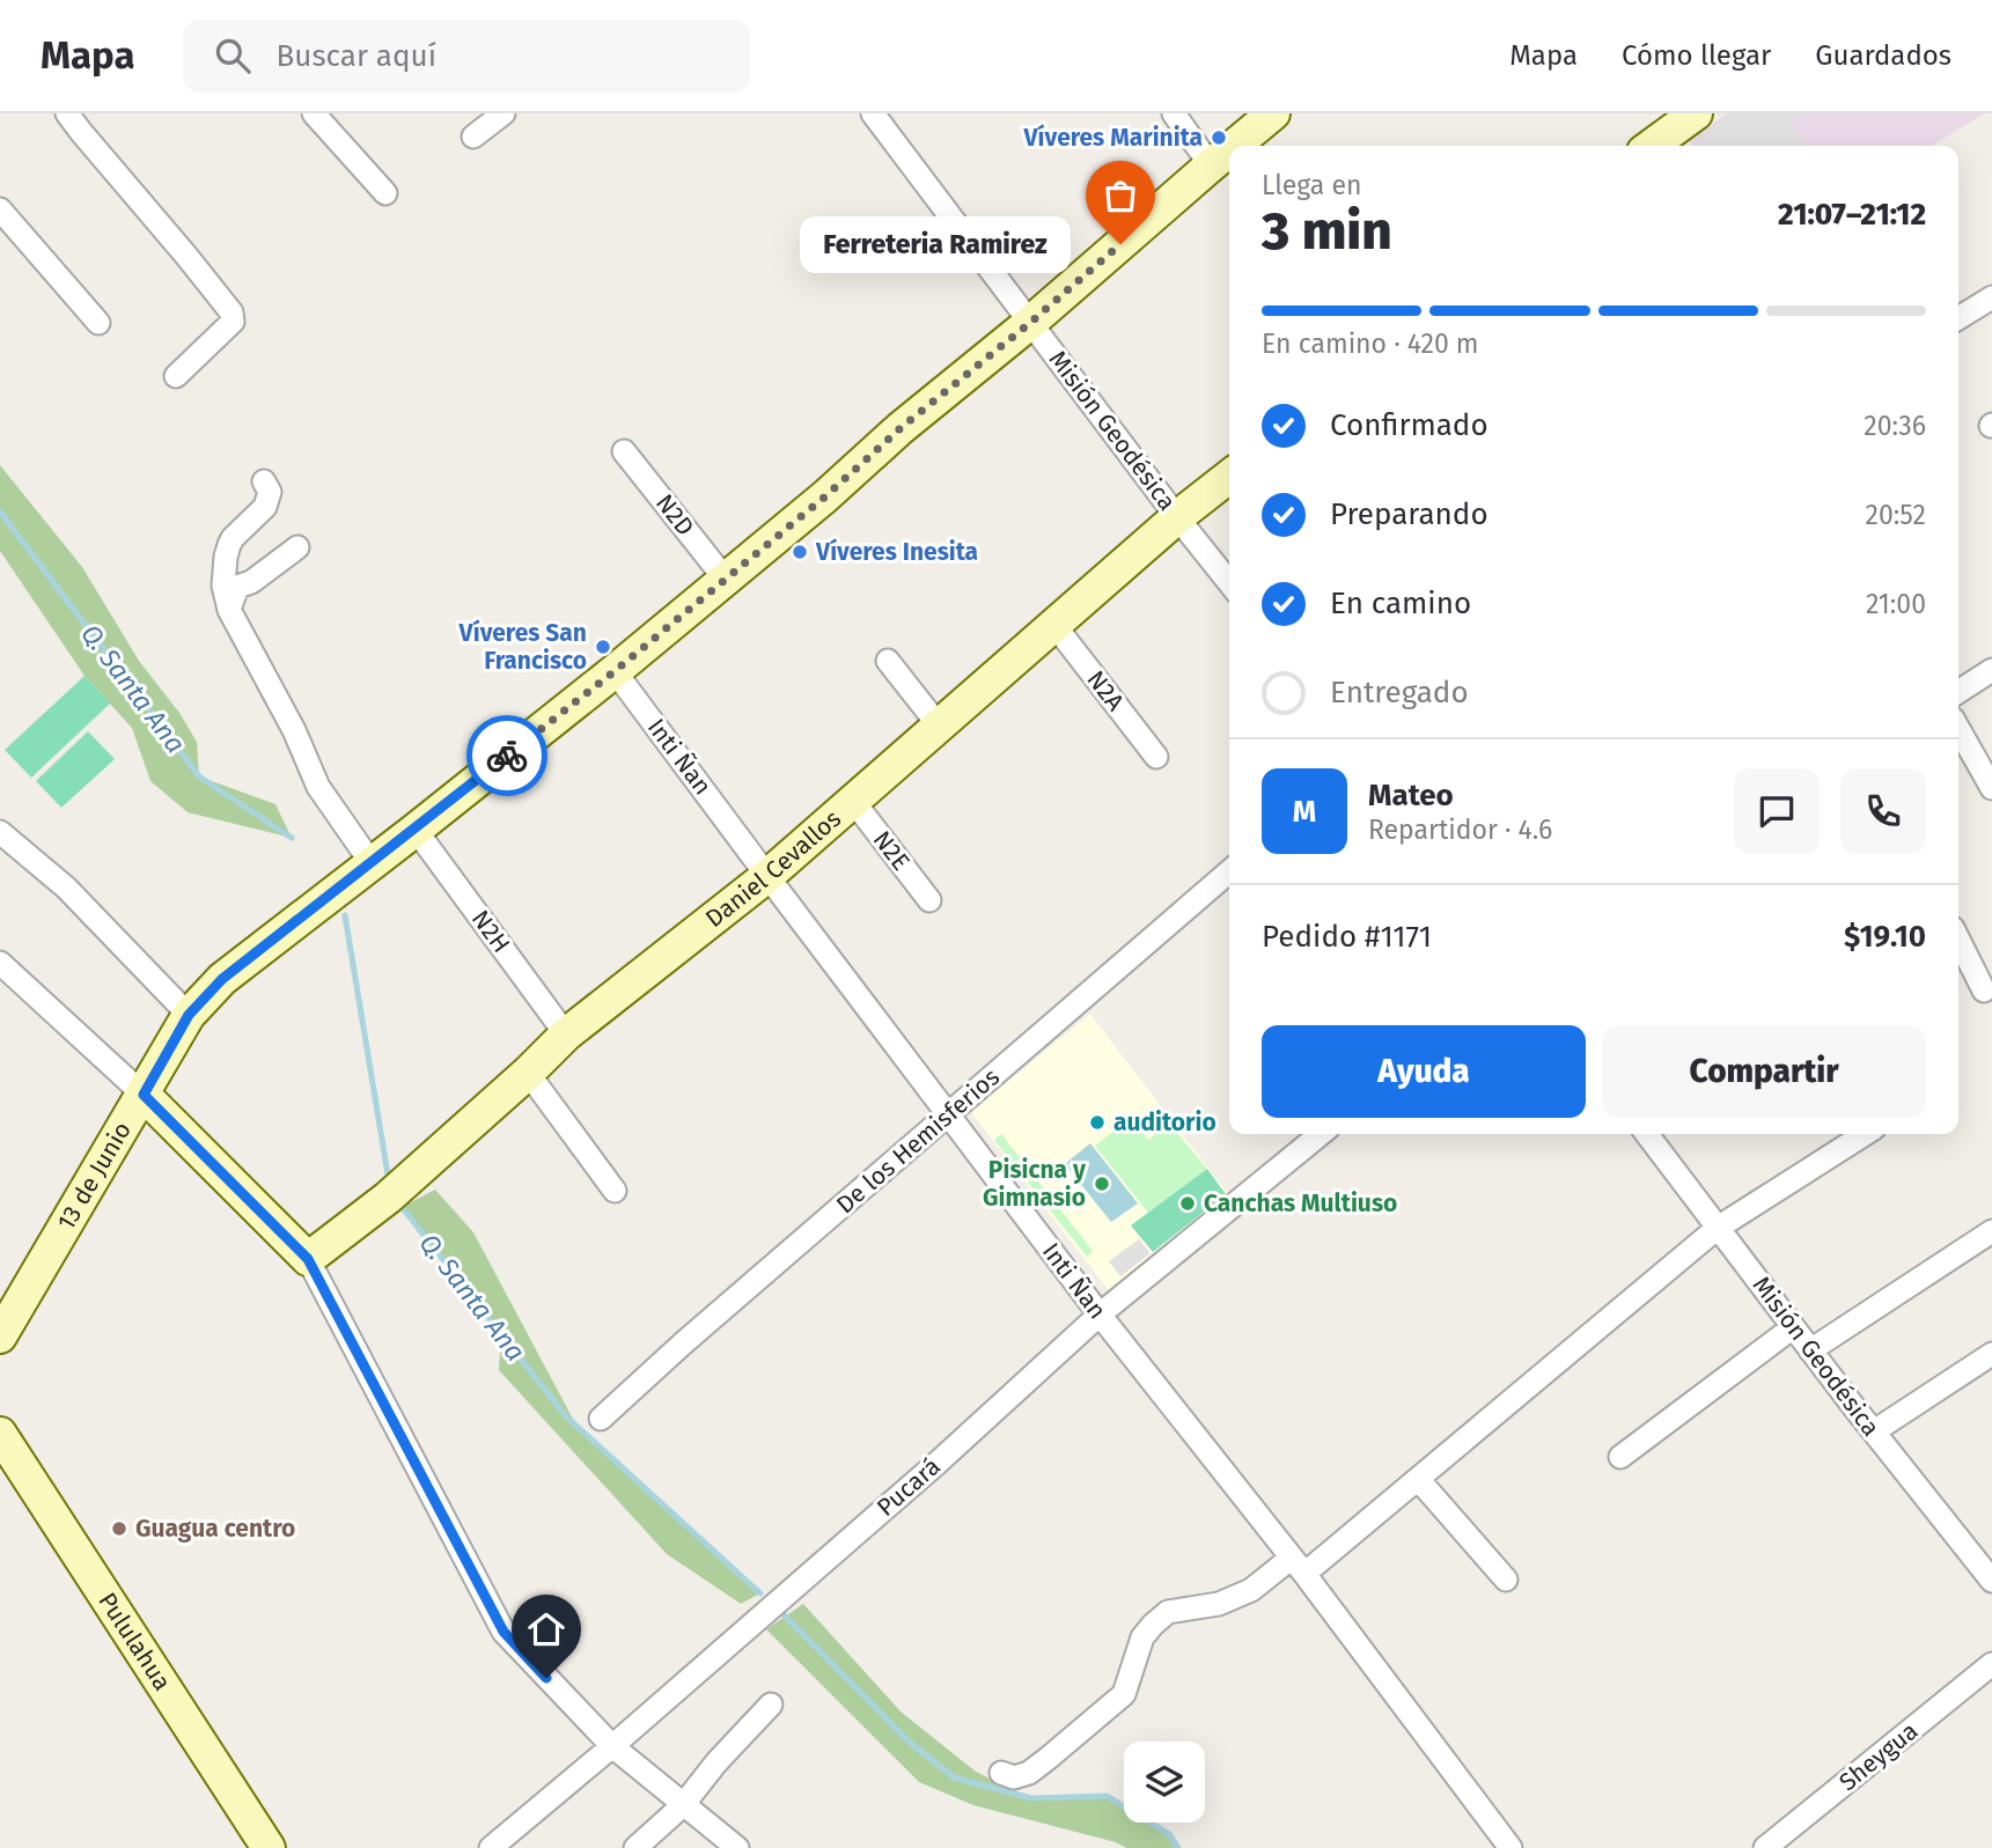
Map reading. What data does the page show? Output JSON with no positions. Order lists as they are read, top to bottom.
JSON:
{
  "streets": {
    "street": [
      "Misión Geodésica",
      "N2D",
      "N2A",
      "Inti Ñan",
      "N2E",
      "Daniel Cevallos",
      "N2H",
      "De los Hemisferios",
      "13 de Junio",
      "Pucará",
      "Pululahua",
      "Sheygua"
    ]
  },
  "crossings": [
    ["Misión Geodésica", "Daniel Cevallos"],
    ["Misión Geodésica", "13 de Junio"],
    ["N2D", "13 de Junio"],
    ["N2A", "Daniel Cevallos"],
    ["Inti Ñan", "Daniel Cevallos"],
    ["Inti Ñan", "De los Hemisferios"],
    ["Inti Ñan", "13 de Junio"],
    ["Inti Ñan", "Pucará"],
    ["N2E", "Daniel Cevallos"],
    ["Daniel Cevallos", "N2H"],
    ["N2H", "13 de Junio"]
  ],
  "water": ["Q. Santa Ana"],
  "places": [
    "Víveres Marinita",
    "Ferreteria Ramirez",
    "Víveres Inesita",
    "Víveres San Francisco",
    "auditorio",
    "Pisicna y Gimnasio",
    "Canchas Multiuso",
    "Guagua centro"
  ],
  "page": {
    "header": "Mapa",
    "search": "Buscar aquí",
    "nav": ["Mapa", "Cómo llegar", "Guardados"],
    "heading": ["3 min", "Llega en", "21:07–21:12"],
    "panel": [
      "Mateo",
      "Repartidor · 4.6",
      "Pedido #1171",
      "$19.10"
    ],
    "bubble": "Ferreteria Ramirez",
    "bar": "En camino · 420 m",
    "list": [
      ["Confirmado", "20:36"],
      ["Preparando", "20:52"],
      ["En camino", "21:00"],
      "Entregado"
    ],
    "round": "M",
    "buttons": ["Ayuda", "Compartir"]
  }
}
